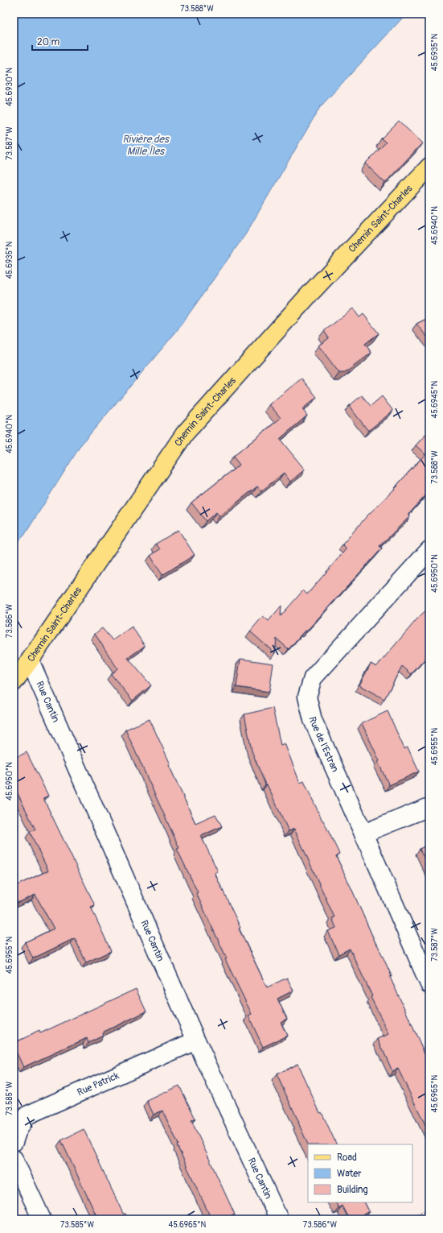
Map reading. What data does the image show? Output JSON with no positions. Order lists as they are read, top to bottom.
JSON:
{
  "streets": {
    "main road": ["Chemin Saint-Charles"],
    "street": ["Rue Cantin", "Rue de l'Estran", "Rue Patrick"]
  },
  "crossings": [
    ["Chemin Saint-Charles", "Rue Cantin"],
    ["Rue Cantin", "Rue Patrick"]
  ],
  "water": ["Rivière des Mille Îles"],
  "legend": ["Road", "Water", "Building"],
  "scale_bar": "20 m",
  "coordinates": [
    "73.588°W",
    "45.6935°N",
    "45.6930°N",
    "73.587°W",
    "45.6940°N",
    "45.6945°N",
    "45.6950°N",
    "73.586°W",
    "45.6955°N",
    "45.6965°N",
    "73.585°W"
  ]
}
